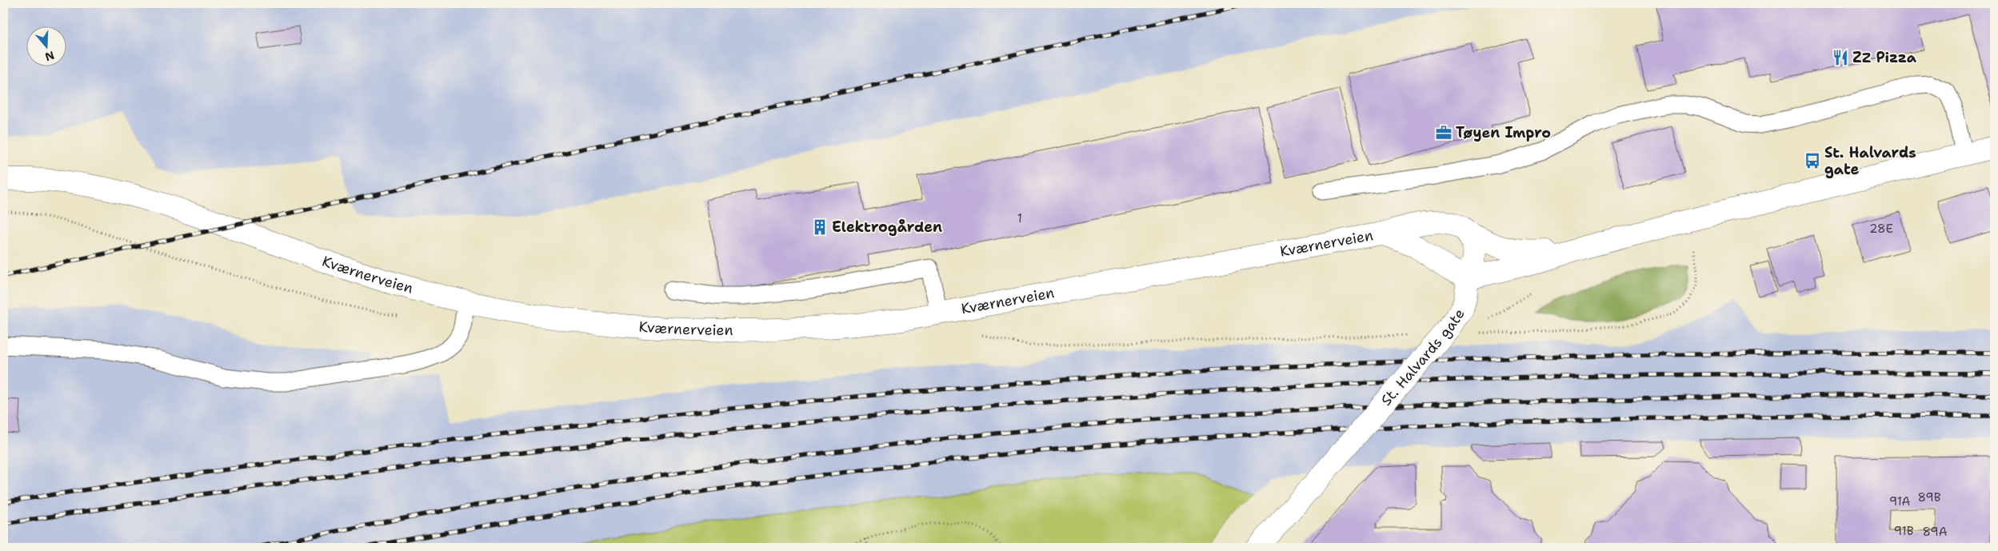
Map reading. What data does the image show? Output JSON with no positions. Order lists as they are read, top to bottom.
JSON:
{
  "streets": {
    "main road": ["Kværnerveien", "St. Halvards gate"]
  },
  "crossings": [
    ["Kværnerveien", "St. Halvards gate"]
  ],
  "places": {
    "restaurant": ["ZZ Pizza"],
    "office": ["Tøyen Impro"],
    "bus stop": ["St. Halvards gate"],
    "building": ["Elektrogården"]
  },
  "house_numbers": [
    "1",
    "28E",
    "89B",
    "91A",
    "91B",
    "89A"
  ],
  "north": "bottom"
}
